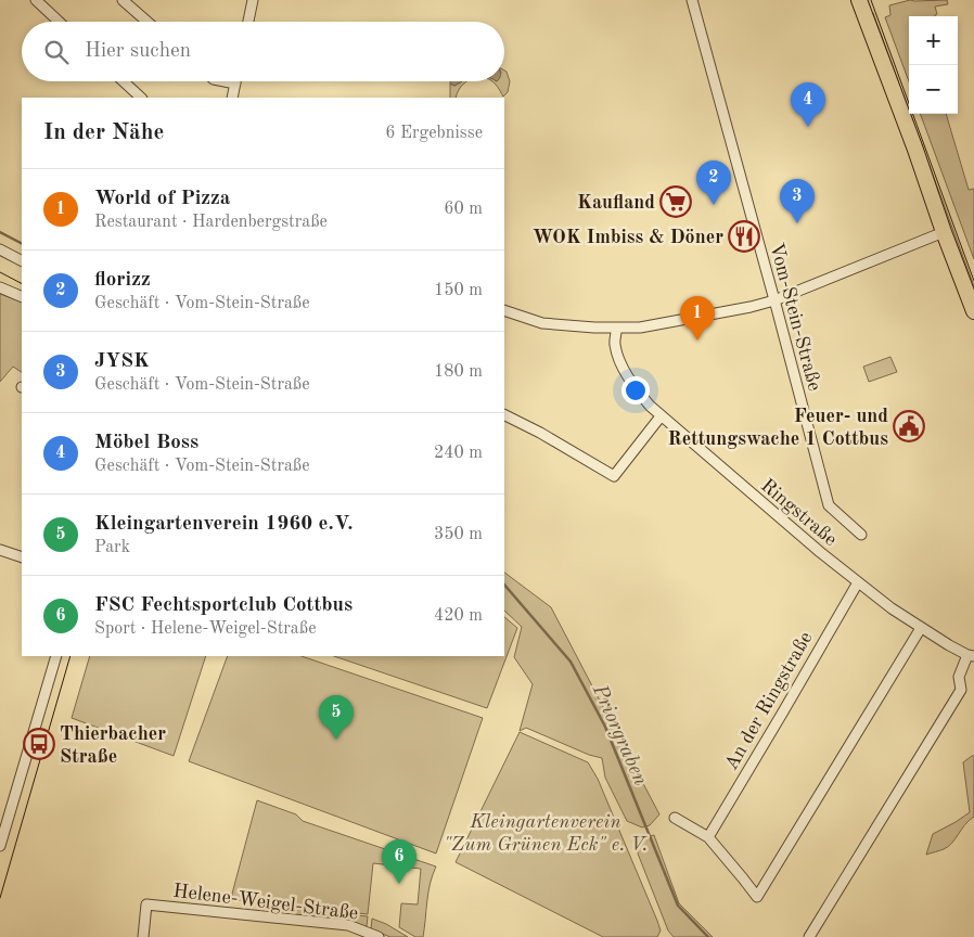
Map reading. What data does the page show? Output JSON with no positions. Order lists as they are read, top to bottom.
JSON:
{
  "streets": {
    "street": [
      "Vom-Stein-Straße",
      "Ringstraße",
      "An der Ringstraße",
      "Helene-Weigel-Straße"
    ]
  },
  "crossings": [
    ["Ringstraße", "An der Ringstraße"]
  ],
  "water": ["Priorgraben"],
  "parks": ["Kleingartenverein \"Zum Grünen Eck\" e. V."],
  "places": {
    "supermarket": ["Kaufland"],
    "restaurant": ["WOK Imbiss & Döner"],
    "public building": ["Feuer- und Rettungswache 1 Cottbus"],
    "bus stop": ["Thierbacher Straße"]
  },
  "page": {
    "map_buttons": ["+", "−"],
    "search": "Hier suchen",
    "pins": [
      "4",
      "2",
      "3",
      "1",
      "5",
      "6"
    ],
    "heading": ["In der Nähe", "6 Ergebnisse"],
    "list": [
      {
        "mark": "1",
        "name": "World of Pizza",
        "note": "Restaurant · Hardenbergstraße",
        "value": "60 m"
      },
      {
        "mark": "2",
        "name": "florizz",
        "note": "Geschäft · Vom-Stein-Straße",
        "value": "150 m"
      },
      {
        "mark": "3",
        "name": "JYSK",
        "note": "Geschäft · Vom-Stein-Straße",
        "value": "180 m"
      },
      {
        "mark": "4",
        "name": "Möbel Boss",
        "note": "Geschäft · Vom-Stein-Straße",
        "value": "240 m"
      },
      {
        "mark": "5",
        "name": "Kleingartenverein 1960 e.V.",
        "note": "Park",
        "value": "350 m"
      },
      {
        "mark": "6",
        "name": "FSC Fechtsportclub Cottbus",
        "note": "Sport · Helene-Weigel-Straße",
        "value": "420 m"
      }
    ]
  }
}
